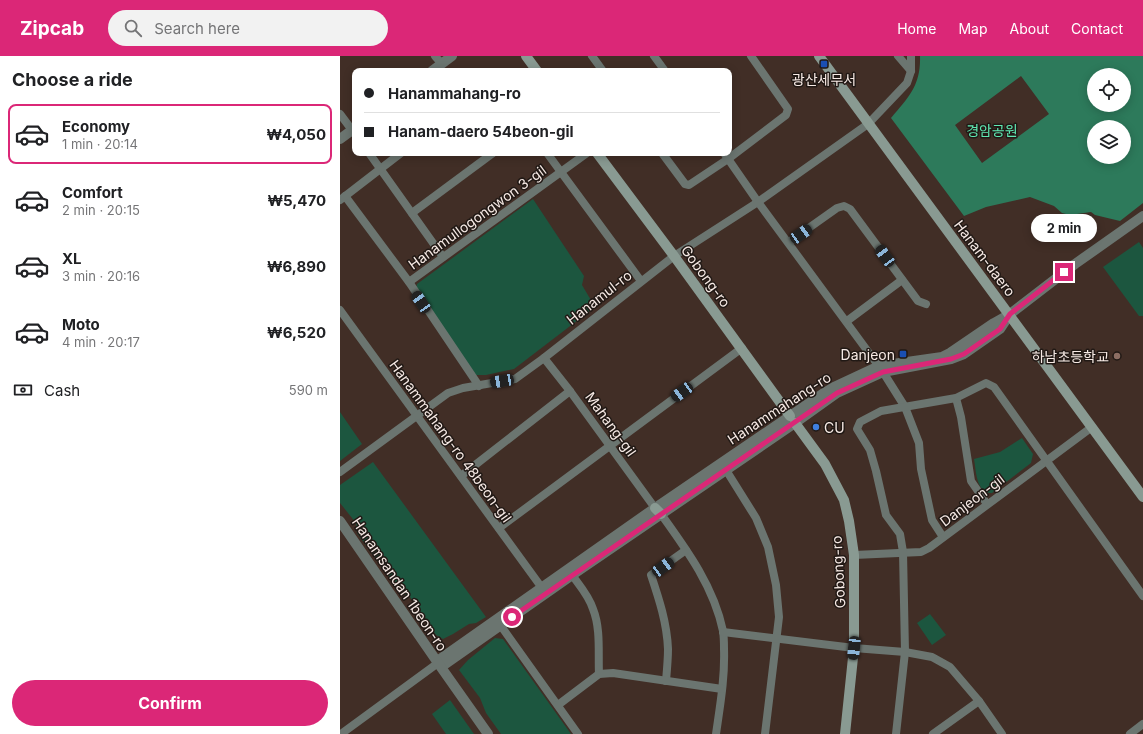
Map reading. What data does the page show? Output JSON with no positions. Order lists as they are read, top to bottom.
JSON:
{
  "streets": {
    "main road": ["Hanam-daero", "Gobong-ro"],
    "street": [
      "Hanamullogongwon 3-gil",
      "Hanamul-ro",
      "Hanammahang-ro",
      "Mahang-gil",
      "Hanammahang-ro 48beon-gil",
      "Danjeon-gil",
      "Hanamsandan 1beon-ro"
    ]
  },
  "crossings": [
    ["Hanam-daero", "Hanamul-ro"],
    ["Hanam-daero", "Hanammahang-ro"],
    ["Hanam-daero", "Danjeon-gil"],
    ["Gobong-ro", "Hanamul-ro"],
    ["Gobong-ro", "Hanammahang-ro"],
    ["Gobong-ro", "Danjeon-gil"],
    ["Hanamul-ro", "Mahang-gil"],
    ["Hanamul-ro", "Hanammahang-ro 48beon-gil"],
    ["Hanammahang-ro", "Mahang-gil"],
    ["Hanammahang-ro", "Hanammahang-ro 48beon-gil"],
    ["Hanammahang-ro", "Hanamsandan 1beon-ro"]
  ],
  "parks": ["경암공원"],
  "places": {
    "transit": ["광산세무서", "Danjeon"],
    "other": ["하남초등학교", "CU"]
  },
  "page": {
    "header": "Zipcab",
    "search": "Search here",
    "nav": [
      "Home",
      "Map",
      "About",
      "Contact"
    ],
    "heading": "Choose a ride",
    "banner": ["Hanammahang-ro", "Hanam-daero 54beon-gil"],
    "list": [
      {
        "name": "Economy",
        "note": "1 min · 20:14",
        "value": "₩4,050"
      },
      {
        "name": "Comfort",
        "note": "2 min · 20:15",
        "value": "₩5,470"
      },
      {
        "name": "XL",
        "note": "3 min · 20:16",
        "value": "₩6,890"
      },
      {
        "name": "Moto",
        "note": "4 min · 20:17",
        "value": "₩6,520"
      }
    ],
    "bubble": "2 min",
    "pay": ["Cash", "590 m"],
    "buttons": "Confirm"
  }
}
